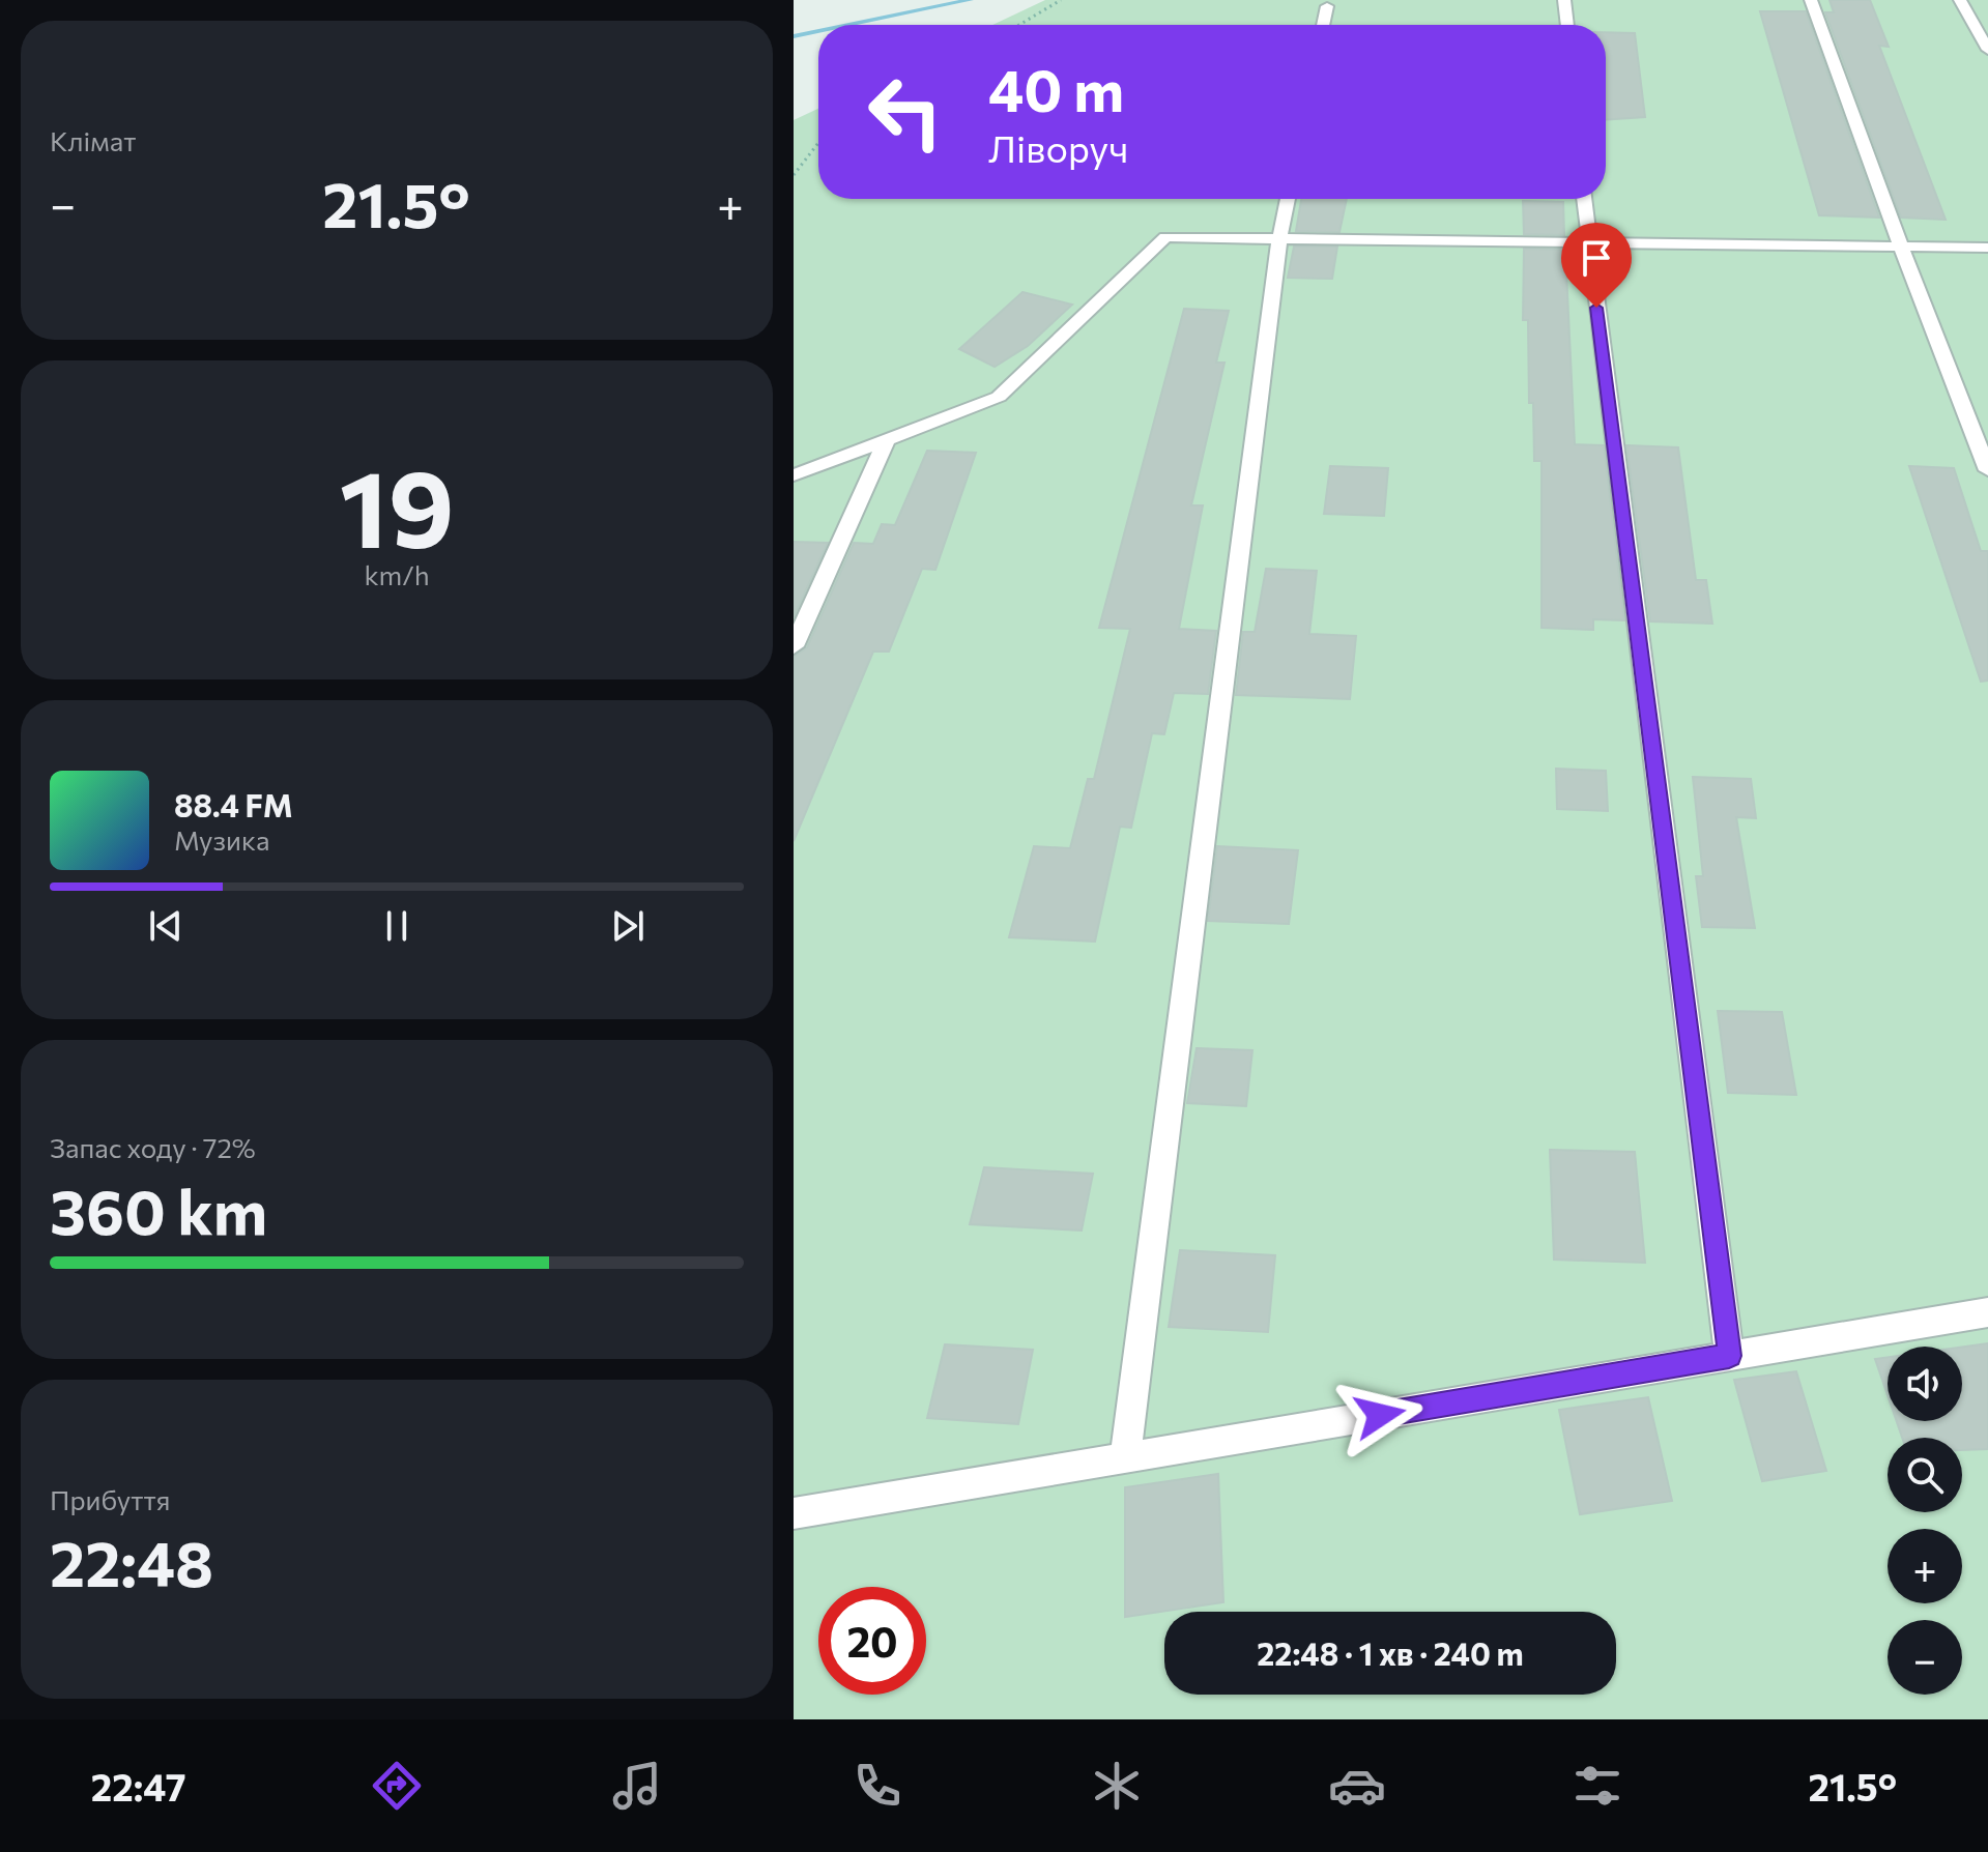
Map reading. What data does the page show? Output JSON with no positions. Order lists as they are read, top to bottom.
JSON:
{
  "page": {
    "tile": [
      "Клімат",
      ["19", "km/h"],
      ["Запас ходу · 72%", "360 km"],
      ["Прибуття", "22:48"]
    ],
    "turn": ["40 m", "Ліворуч"],
    "heat": ["−", "21.5°", "+"],
    "song": ["88.4 FM", "Музика"],
    "map_buttons": ["+", "−"],
    "limit": "20",
    "trip": "22:48 · 1 хв · 240 m",
    "tabs": ["22:47", "21.5°"]
  }
}
